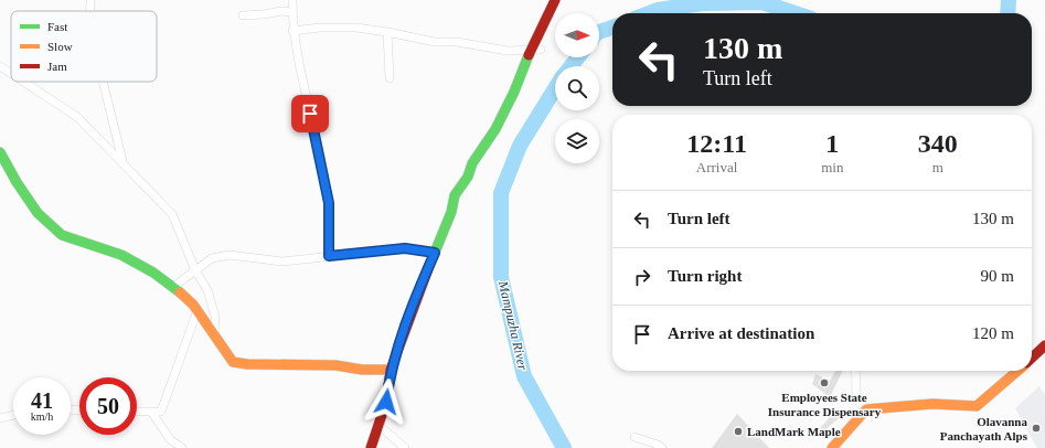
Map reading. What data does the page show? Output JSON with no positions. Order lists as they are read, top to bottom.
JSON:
{
  "water": ["Mampuzha River"],
  "places": ["Employees State Insurance Dispensary", "Olavanna Panchayath Alps", "LandMark Maple"],
  "legend": ["Fast", "Slow", "Jam"],
  "north": "right",
  "page": {
    "turn": ["130 m", "Turn left"],
    "eta": [
      "12:11",
      "Arrival",
      "1",
      "min",
      "340",
      "m"
    ],
    "list": [
      {
        "name": "Turn left",
        "value": "130 m"
      },
      {
        "name": "Turn right",
        "value": "90 m"
      },
      {
        "name": "Arrive at destination",
        "value": "120 m"
      }
    ],
    "speed": "41 km/h",
    "limit": "50"
  }
}
